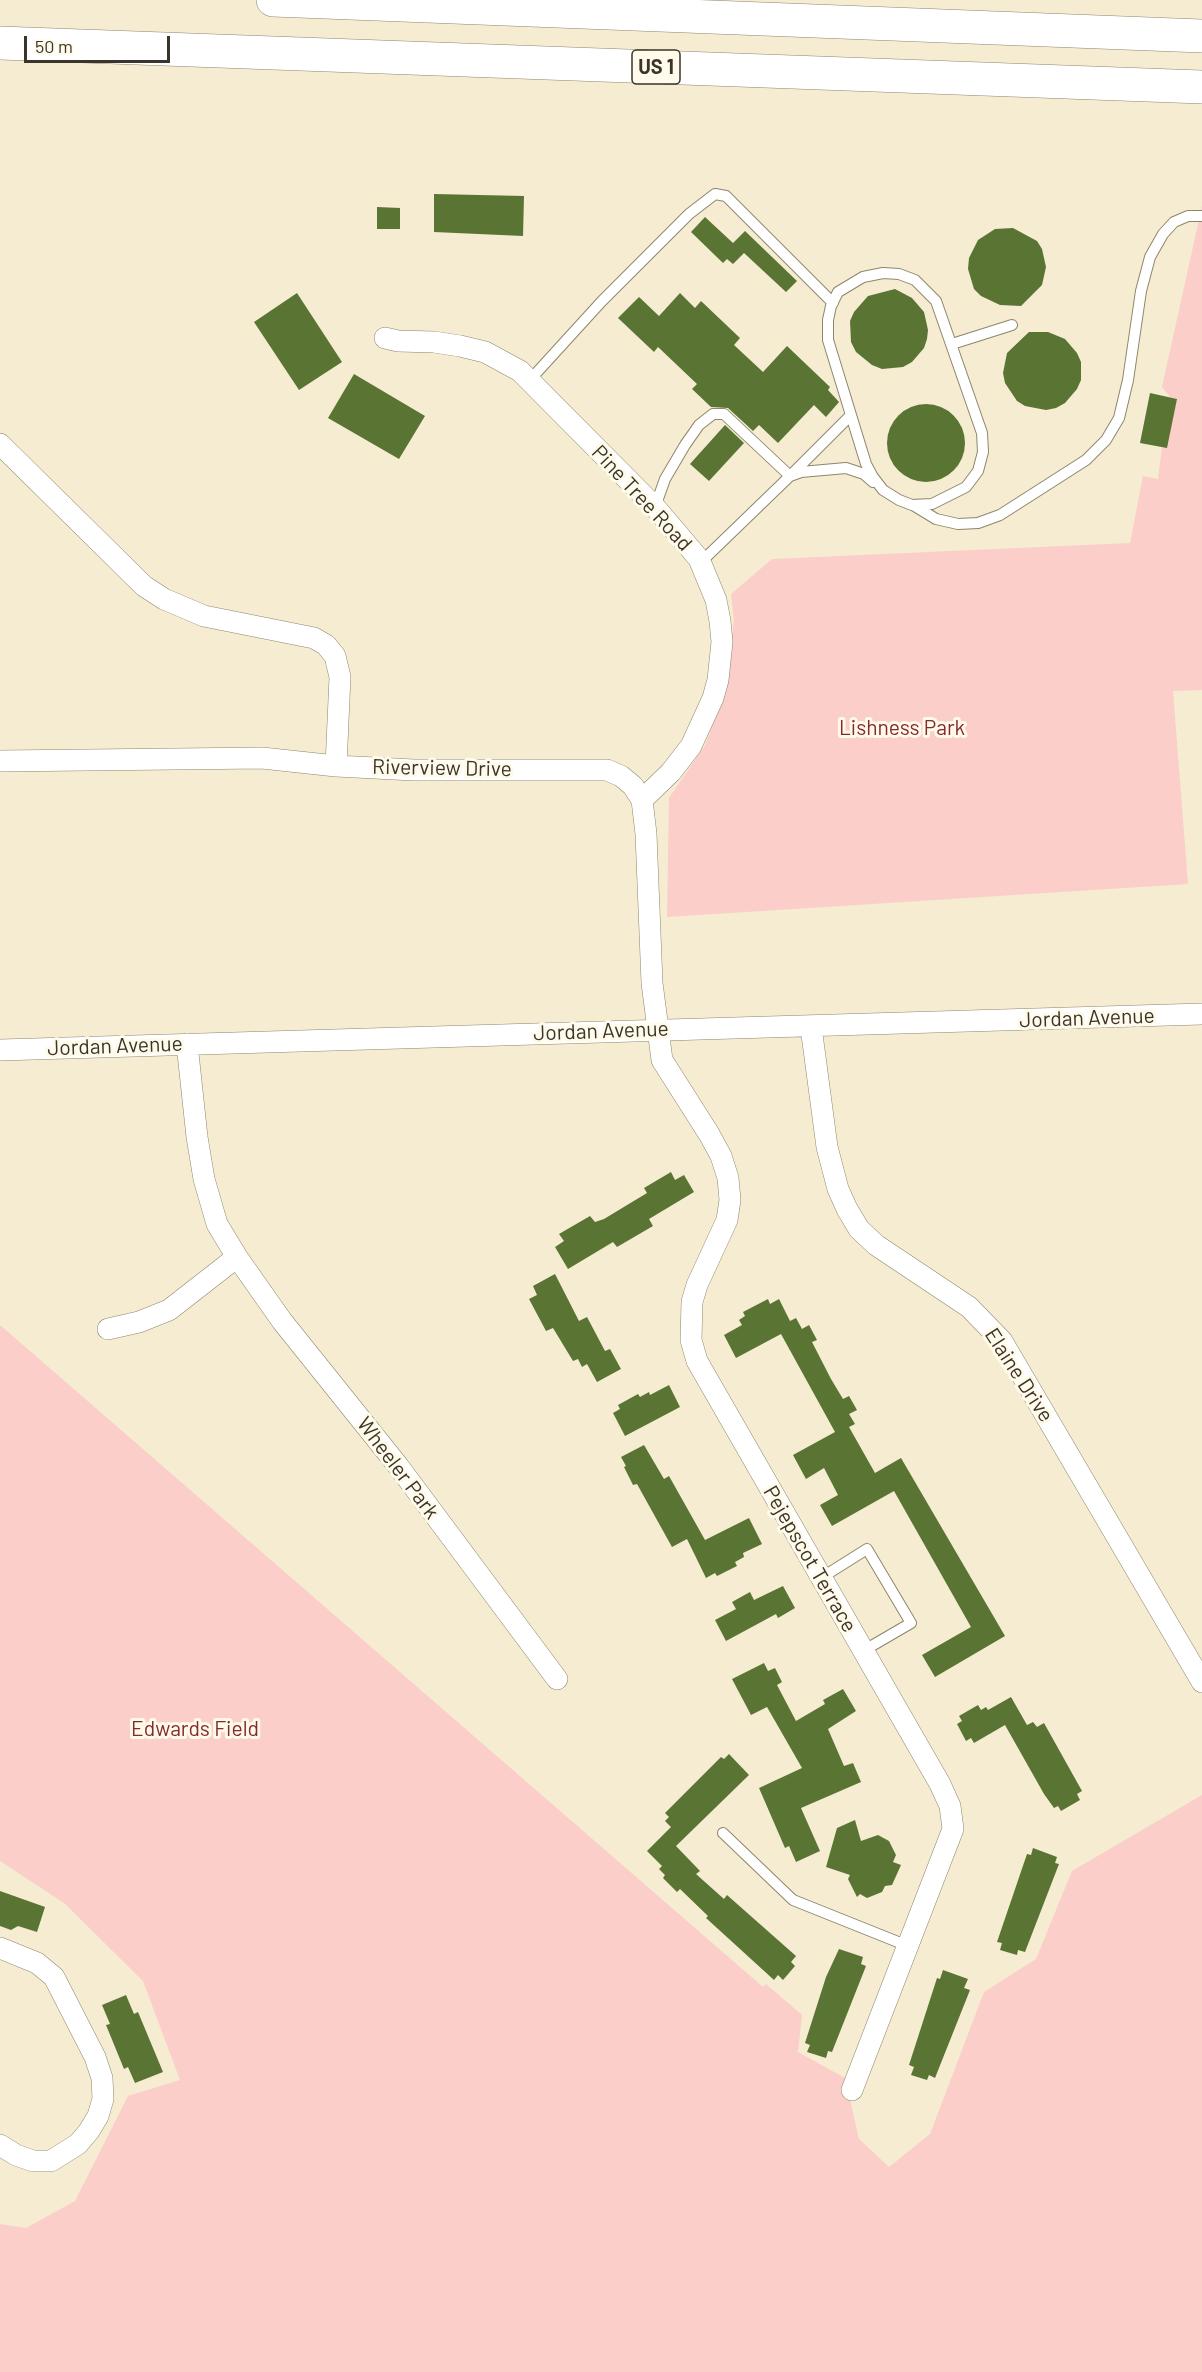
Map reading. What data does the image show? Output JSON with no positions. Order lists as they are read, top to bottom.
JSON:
{
  "streets": {
    "highway": ["US 1"],
    "street": [
      "Pine Tree Road",
      "Riverview Drive",
      "Jordan Avenue",
      "Elaine Drive",
      "Wheeler Park",
      "Pejepscot Terrace"
    ]
  },
  "crossings": [
    ["Pine Tree Road", "Riverview Drive"],
    ["Jordan Avenue", "Elaine Drive"],
    ["Jordan Avenue", "Wheeler Park"],
    ["Jordan Avenue", "Pejepscot Terrace"]
  ],
  "parks": ["Lishness Park", "Edwards Field"],
  "scale_bar": "50 m"
}
